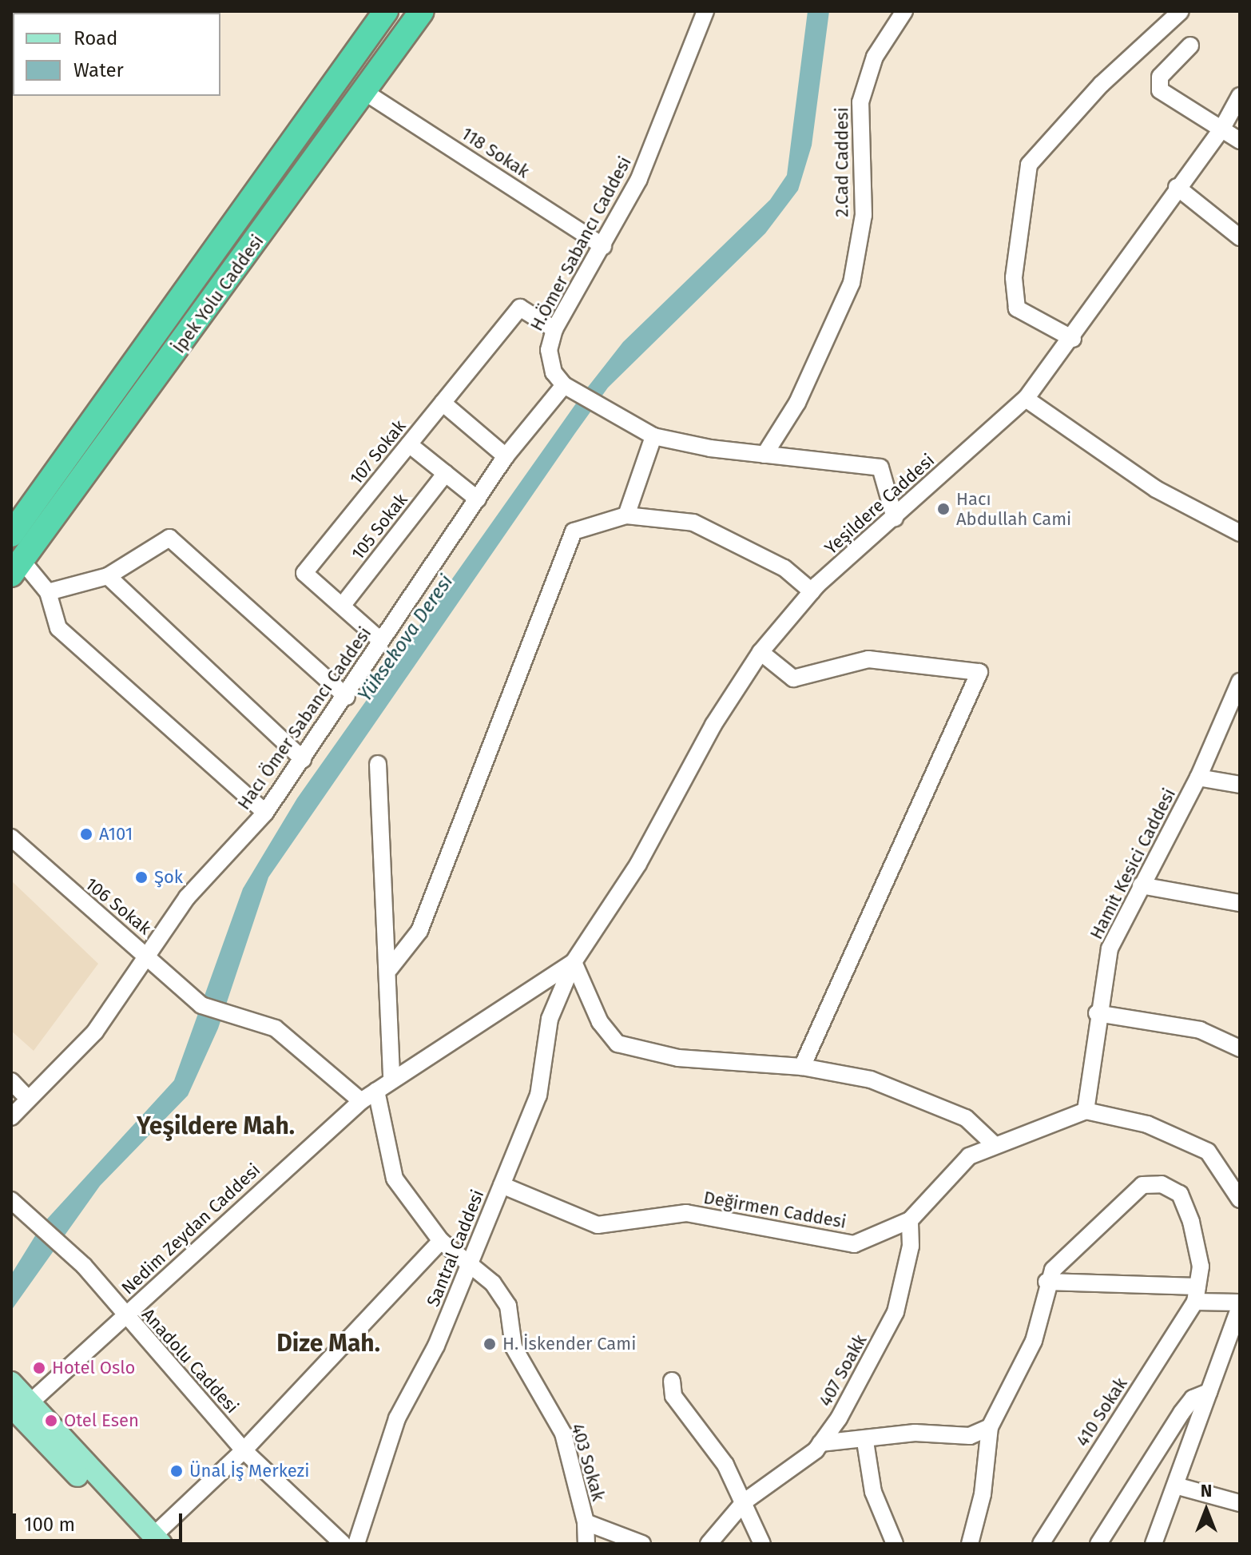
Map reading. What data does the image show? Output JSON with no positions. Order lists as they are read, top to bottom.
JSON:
{
  "streets": {
    "highway": ["İpek Yolu Caddesi"],
    "street": [
      "118 Sokak",
      "2.Cad Caddesi",
      "H.Ömer Sabancı Caddesi",
      "107 Sokak",
      "Yeşildere Caddesi",
      "105 Sokak",
      "Hacı Ömer Sabancı Caddesi",
      "Hamit Kesici Caddesi",
      "106 Sokak",
      "Değirmen Caddesi",
      "Nedim Zeydan Caddesi",
      "Santral Caddesi",
      "Anadolu Caddesi",
      "407 Soakk",
      "410 Sokak",
      "403 Sokak"
    ]
  },
  "crossings": [
    ["118 Sokak", "H.Ömer Sabancı Caddesi"],
    ["118 Sokak", "İpek Yolu Caddesi"],
    ["H.Ömer Sabancı Caddesi", "107 Sokak"],
    ["H.Ömer Sabancı Caddesi", "Hacı Ömer Sabancı Caddesi"],
    ["107 Sokak", "105 Sokak"],
    ["107 Sokak", "Hacı Ömer Sabancı Caddesi"],
    ["Yeşildere Caddesi", "Nedim Zeydan Caddesi"],
    ["Yeşildere Caddesi", "Santral Caddesi"],
    ["Hacı Ömer Sabancı Caddesi", "106 Sokak"],
    ["Hamit Kesici Caddesi", "Değirmen Caddesi"],
    ["106 Sokak", "Nedim Zeydan Caddesi"],
    ["Değirmen Caddesi", "Santral Caddesi"],
    ["Değirmen Caddesi", "407 Soakk"],
    ["Nedim Zeydan Caddesi", "Santral Caddesi"],
    ["Nedim Zeydan Caddesi", "Anadolu Caddesi"],
    ["Nedim Zeydan Caddesi", "403 Sokak"],
    ["Santral Caddesi", "403 Sokak"]
  ],
  "districts": ["Yeşildere Mah.", "Dize Mah."],
  "water": ["Yüksekova Deresi"],
  "places": [
    "Hacı Abdullah Cami",
    "A101",
    "Şok",
    "H. İskender Cami",
    "Hotel Oslo",
    "Otel Esen",
    "Ünal İş Merkezi"
  ],
  "legend": ["Road", "Water"],
  "scale_bar": "100 m",
  "north": "top"
}
